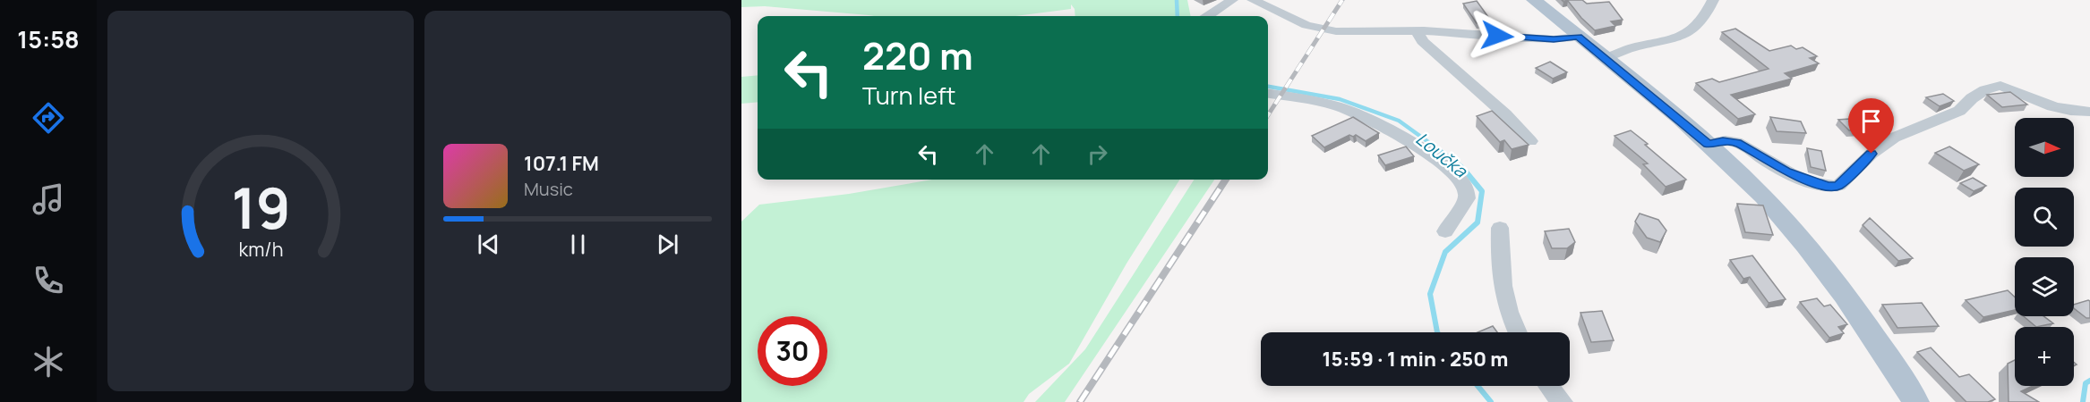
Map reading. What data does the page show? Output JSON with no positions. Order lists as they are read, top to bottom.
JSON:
{
  "water": ["Loučka"],
  "north": "right",
  "page": {
    "tabs": "15:58",
    "turn": ["220 m", "Turn left"],
    "map_buttons": "+",
    "song": ["107.1 FM", "Music"],
    "limit": "30",
    "trip": "15:59 · 1 min · 250 m",
    "gauge": ["19", "km/h"]
  }
}
